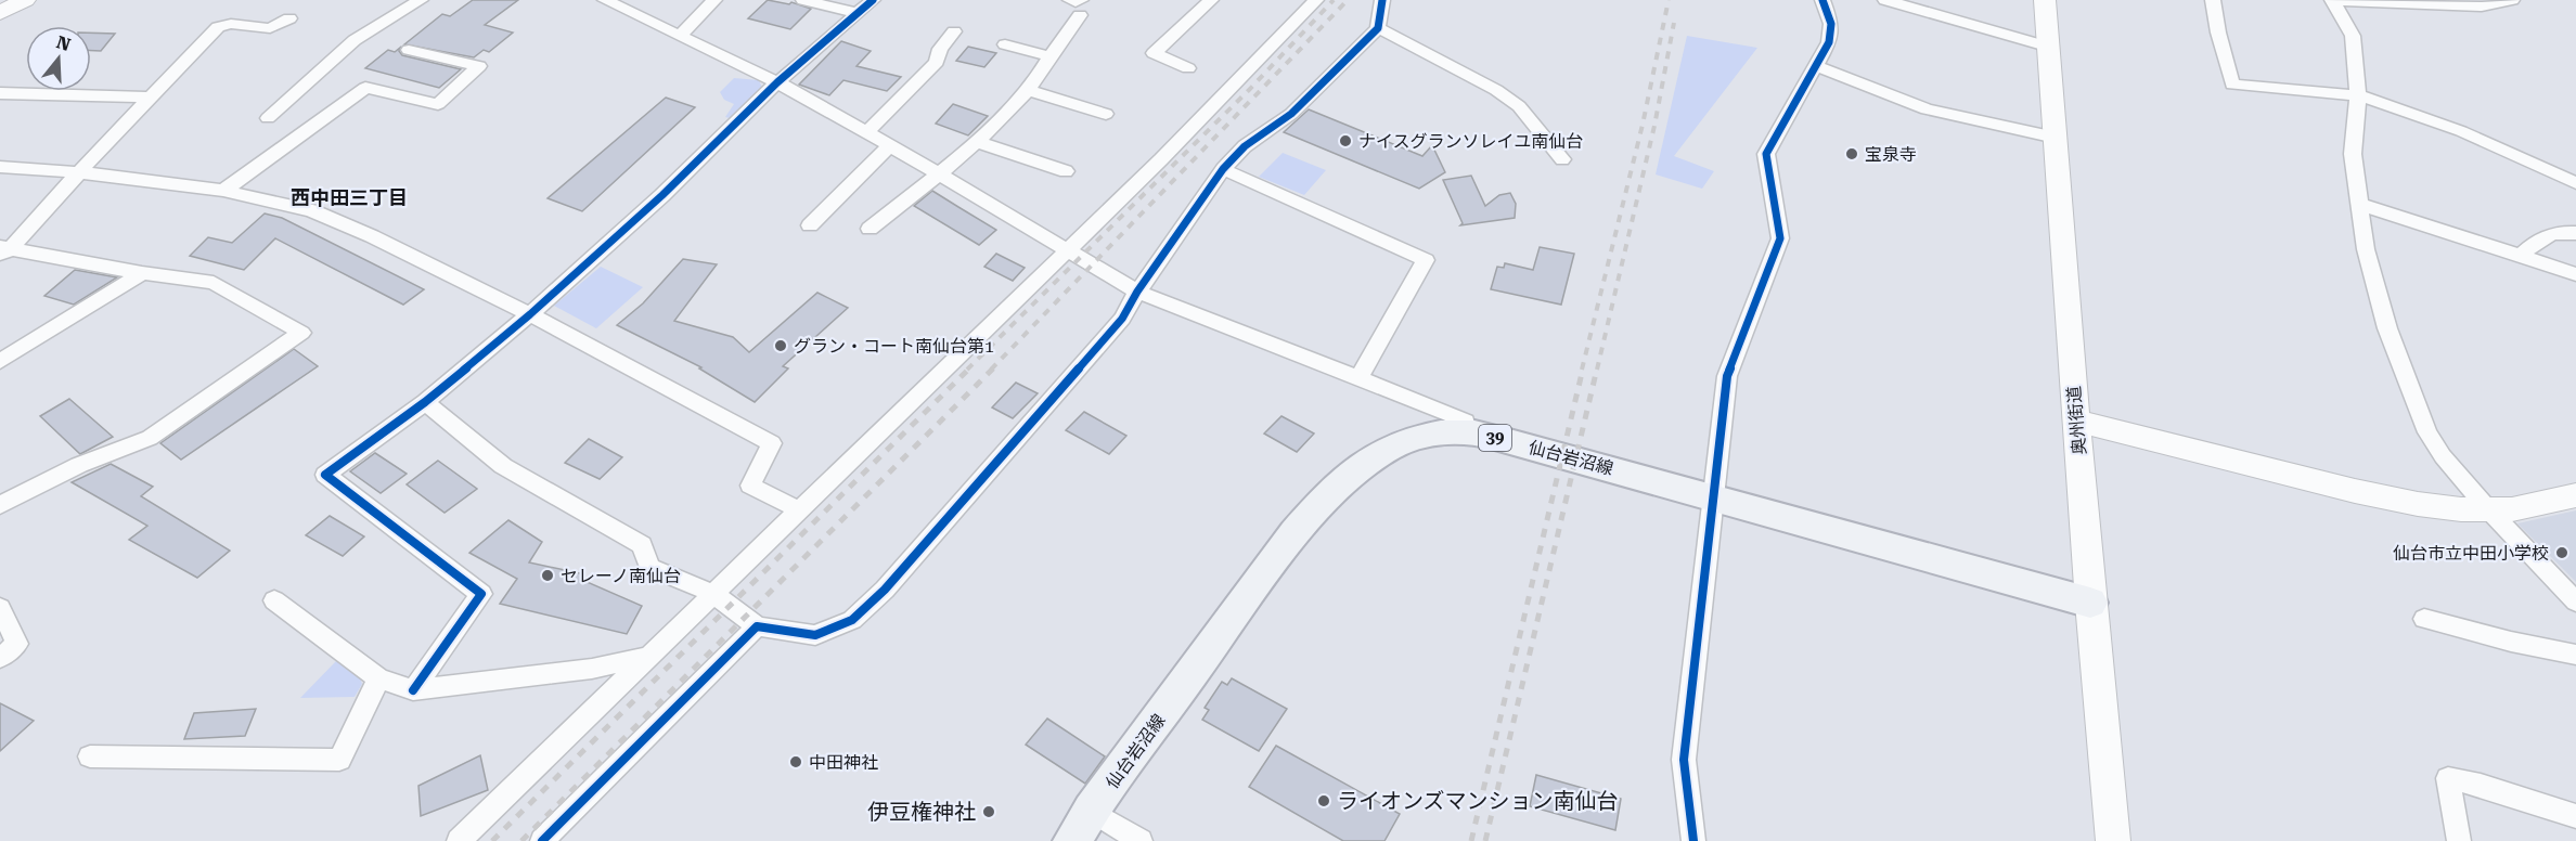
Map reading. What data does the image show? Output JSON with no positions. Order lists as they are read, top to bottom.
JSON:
{
  "streets": {
    "main road": ["奥州街道", "39", "仙台岩沼線"]
  },
  "crossings": [
    ["奥州街道", "仙台岩沼線"]
  ],
  "districts": ["西中田三丁目"],
  "places": [
    "ナイスグランソレイユ南仙台",
    "宝泉寺",
    "グラン・コート南仙台第1",
    "仙台市立中田小学校",
    "セレーノ南仙台",
    "中田神社",
    "ライオンズマンション南仙台",
    "伊豆権神社"
  ],
  "north": "top"
}
